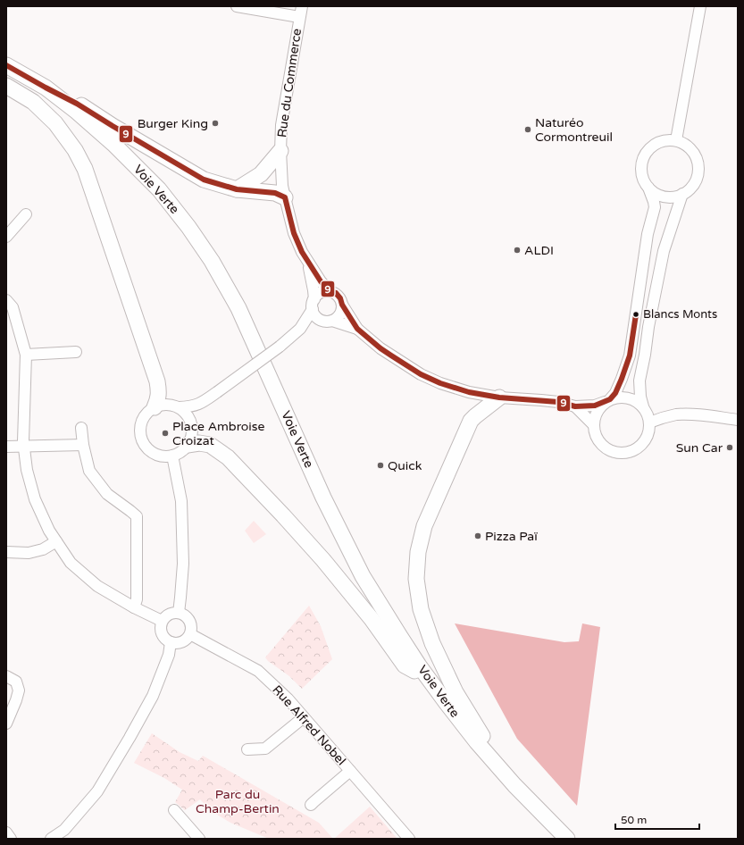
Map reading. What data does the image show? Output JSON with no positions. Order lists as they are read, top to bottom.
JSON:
{
  "streets": {
    "main road": ["Voie Verte"],
    "street": ["Rue du Commerce", "Rue Alfred Nobel"]
  },
  "parks": ["Parc du Champ-Bertin"],
  "places": [
    "Burger King",
    "Naturéo Cormontreuil",
    "ALDI",
    "Blancs Monts",
    "Place Ambroise Croizat",
    "Sun Car",
    "Quick",
    "Pizza Paï"
  ],
  "lines": ["transit line 9"],
  "scale_bar": "50 m"
}
